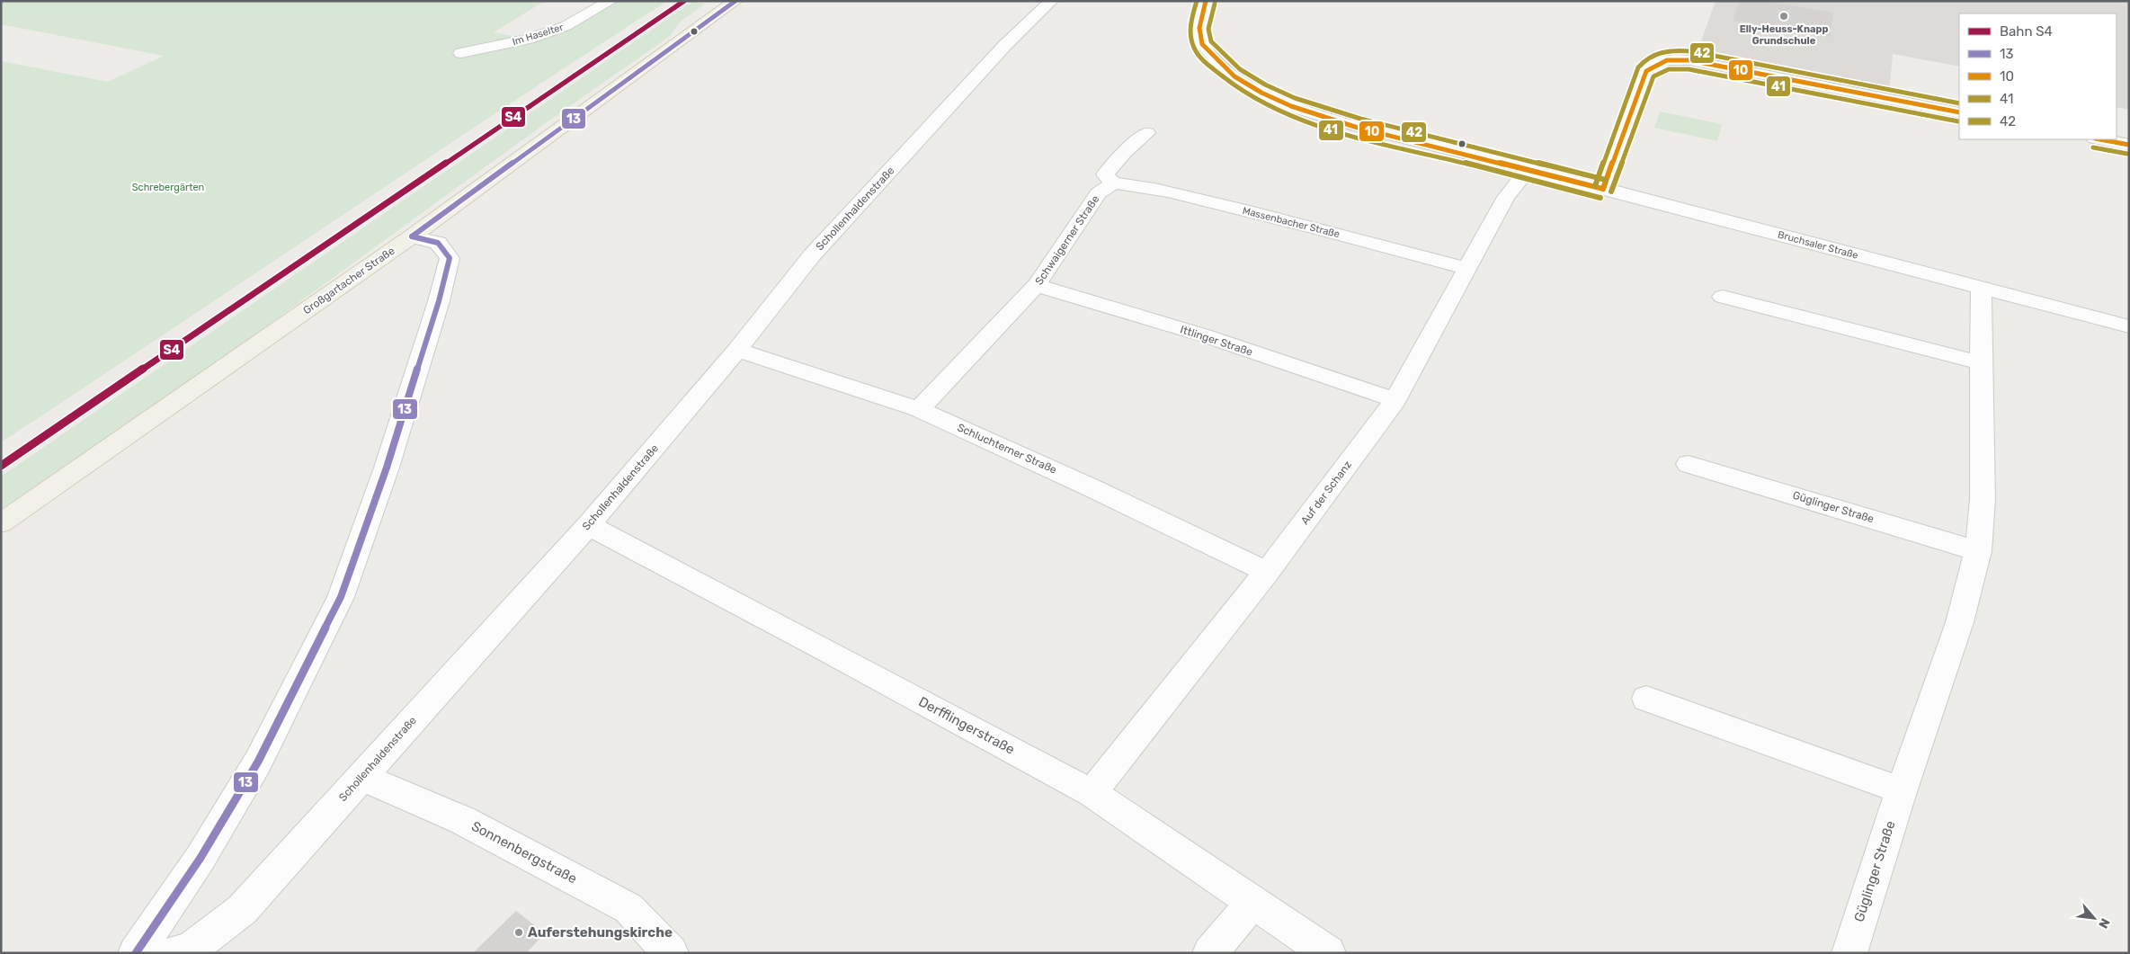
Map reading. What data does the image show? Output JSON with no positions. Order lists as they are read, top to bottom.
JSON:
{
  "streets": {
    "main road": ["Großgartacher Straße"],
    "street": [
      "Im Haselter",
      "Schollenhaldenstraße",
      "Massenbacher Straße",
      "Schwaigerner Straße",
      "Bruchsaler Straße",
      "Ittlinger Straße",
      "Schluchterner Straße",
      "Auf der Schanz",
      "Güglinger Straße",
      "Derfflingerstraße",
      "Sonnenbergstraße"
    ]
  },
  "crossings": [
    ["Schollenhaldenstraße", "Schluchterner Straße"],
    ["Schollenhaldenstraße", "Derfflingerstraße"],
    ["Schollenhaldenstraße", "Sonnenbergstraße"],
    ["Massenbacher Straße", "Schwaigerner Straße"],
    ["Massenbacher Straße", "Auf der Schanz"],
    ["Schwaigerner Straße", "Ittlinger Straße"],
    ["Schwaigerner Straße", "Schluchterner Straße"],
    ["Bruchsaler Straße", "Auf der Schanz"],
    ["Bruchsaler Straße", "Güglinger Straße"],
    ["Ittlinger Straße", "Auf der Schanz"],
    ["Schluchterner Straße", "Auf der Schanz"],
    ["Auf der Schanz", "Derfflingerstraße"]
  ],
  "parks": ["Schrebergärten"],
  "places": ["Elly-Heuss-Knapp Grundschule", "Auferstehungskirche"],
  "lines": [
    "rail line S4",
    "transit line 13",
    "transit line 10",
    "transit line 41",
    "transit line 42"
  ],
  "legend": [
    "Bahn S4",
    "13",
    "10",
    "41",
    "42"
  ],
  "north": "bottom right"
}
